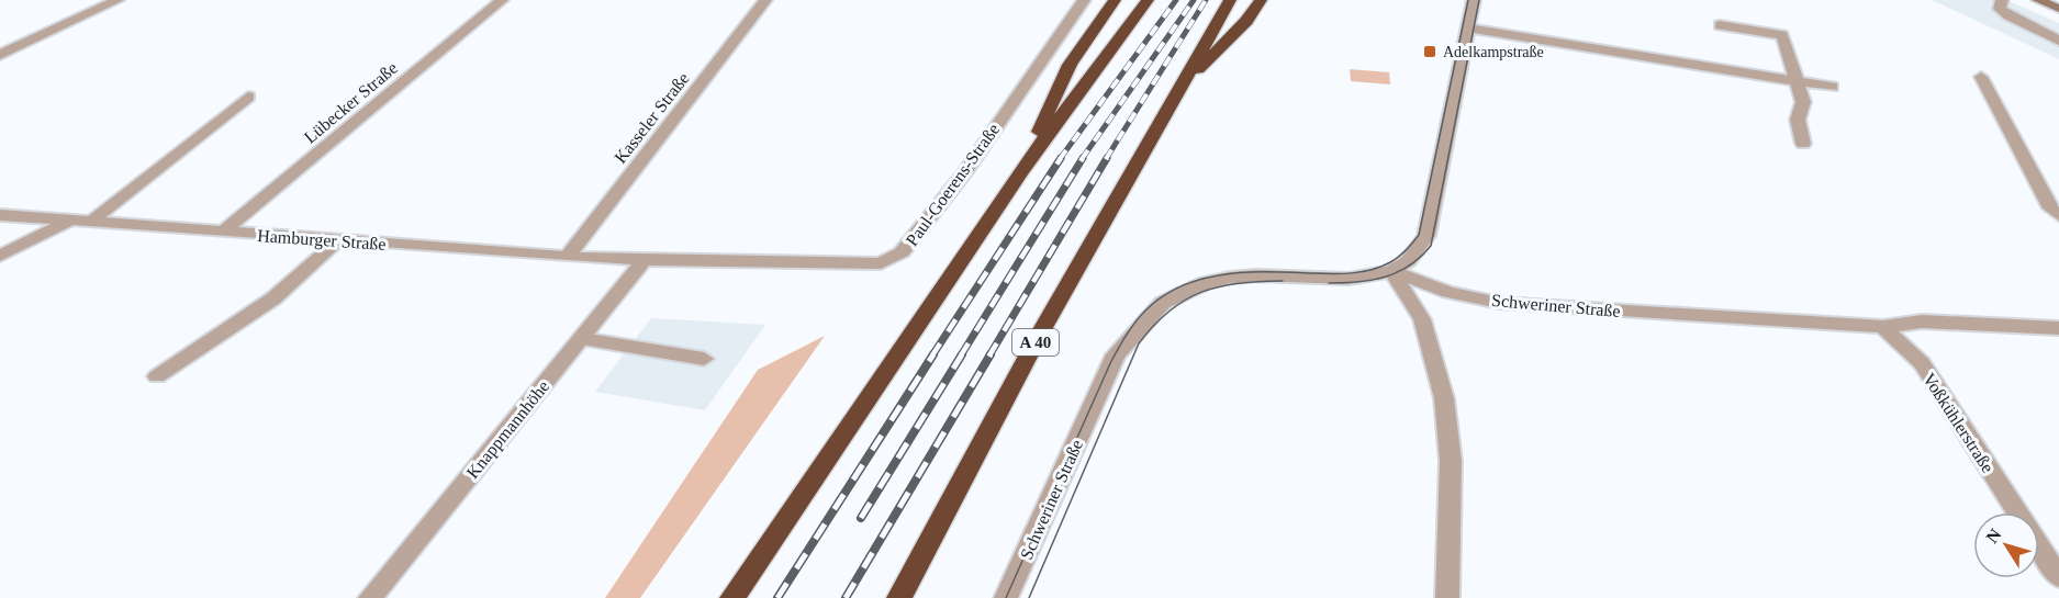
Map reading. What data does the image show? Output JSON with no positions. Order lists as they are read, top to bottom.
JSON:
{
  "streets": {
    "highway": ["A 40"],
    "street": [
      "Lübecker Straße",
      "Kasseler Straße",
      "Paul-Goerens-Straße",
      "Hamburger Straße",
      "Schweriner Straße",
      "Voßkühlerstraße",
      "Knappmannhöhe"
    ]
  },
  "crossings": [
    ["Lübecker Straße", "Hamburger Straße"],
    ["Kasseler Straße", "Hamburger Straße"],
    ["Paul-Goerens-Straße", "Hamburger Straße"],
    ["Paul-Goerens-Straße", "Knappmannhöhe"],
    ["Hamburger Straße", "Knappmannhöhe"],
    ["Schweriner Straße", "Voßkühlerstraße"]
  ],
  "places": {
    "transit": ["Adelkampstraße"]
  },
  "north": "top left"
}
